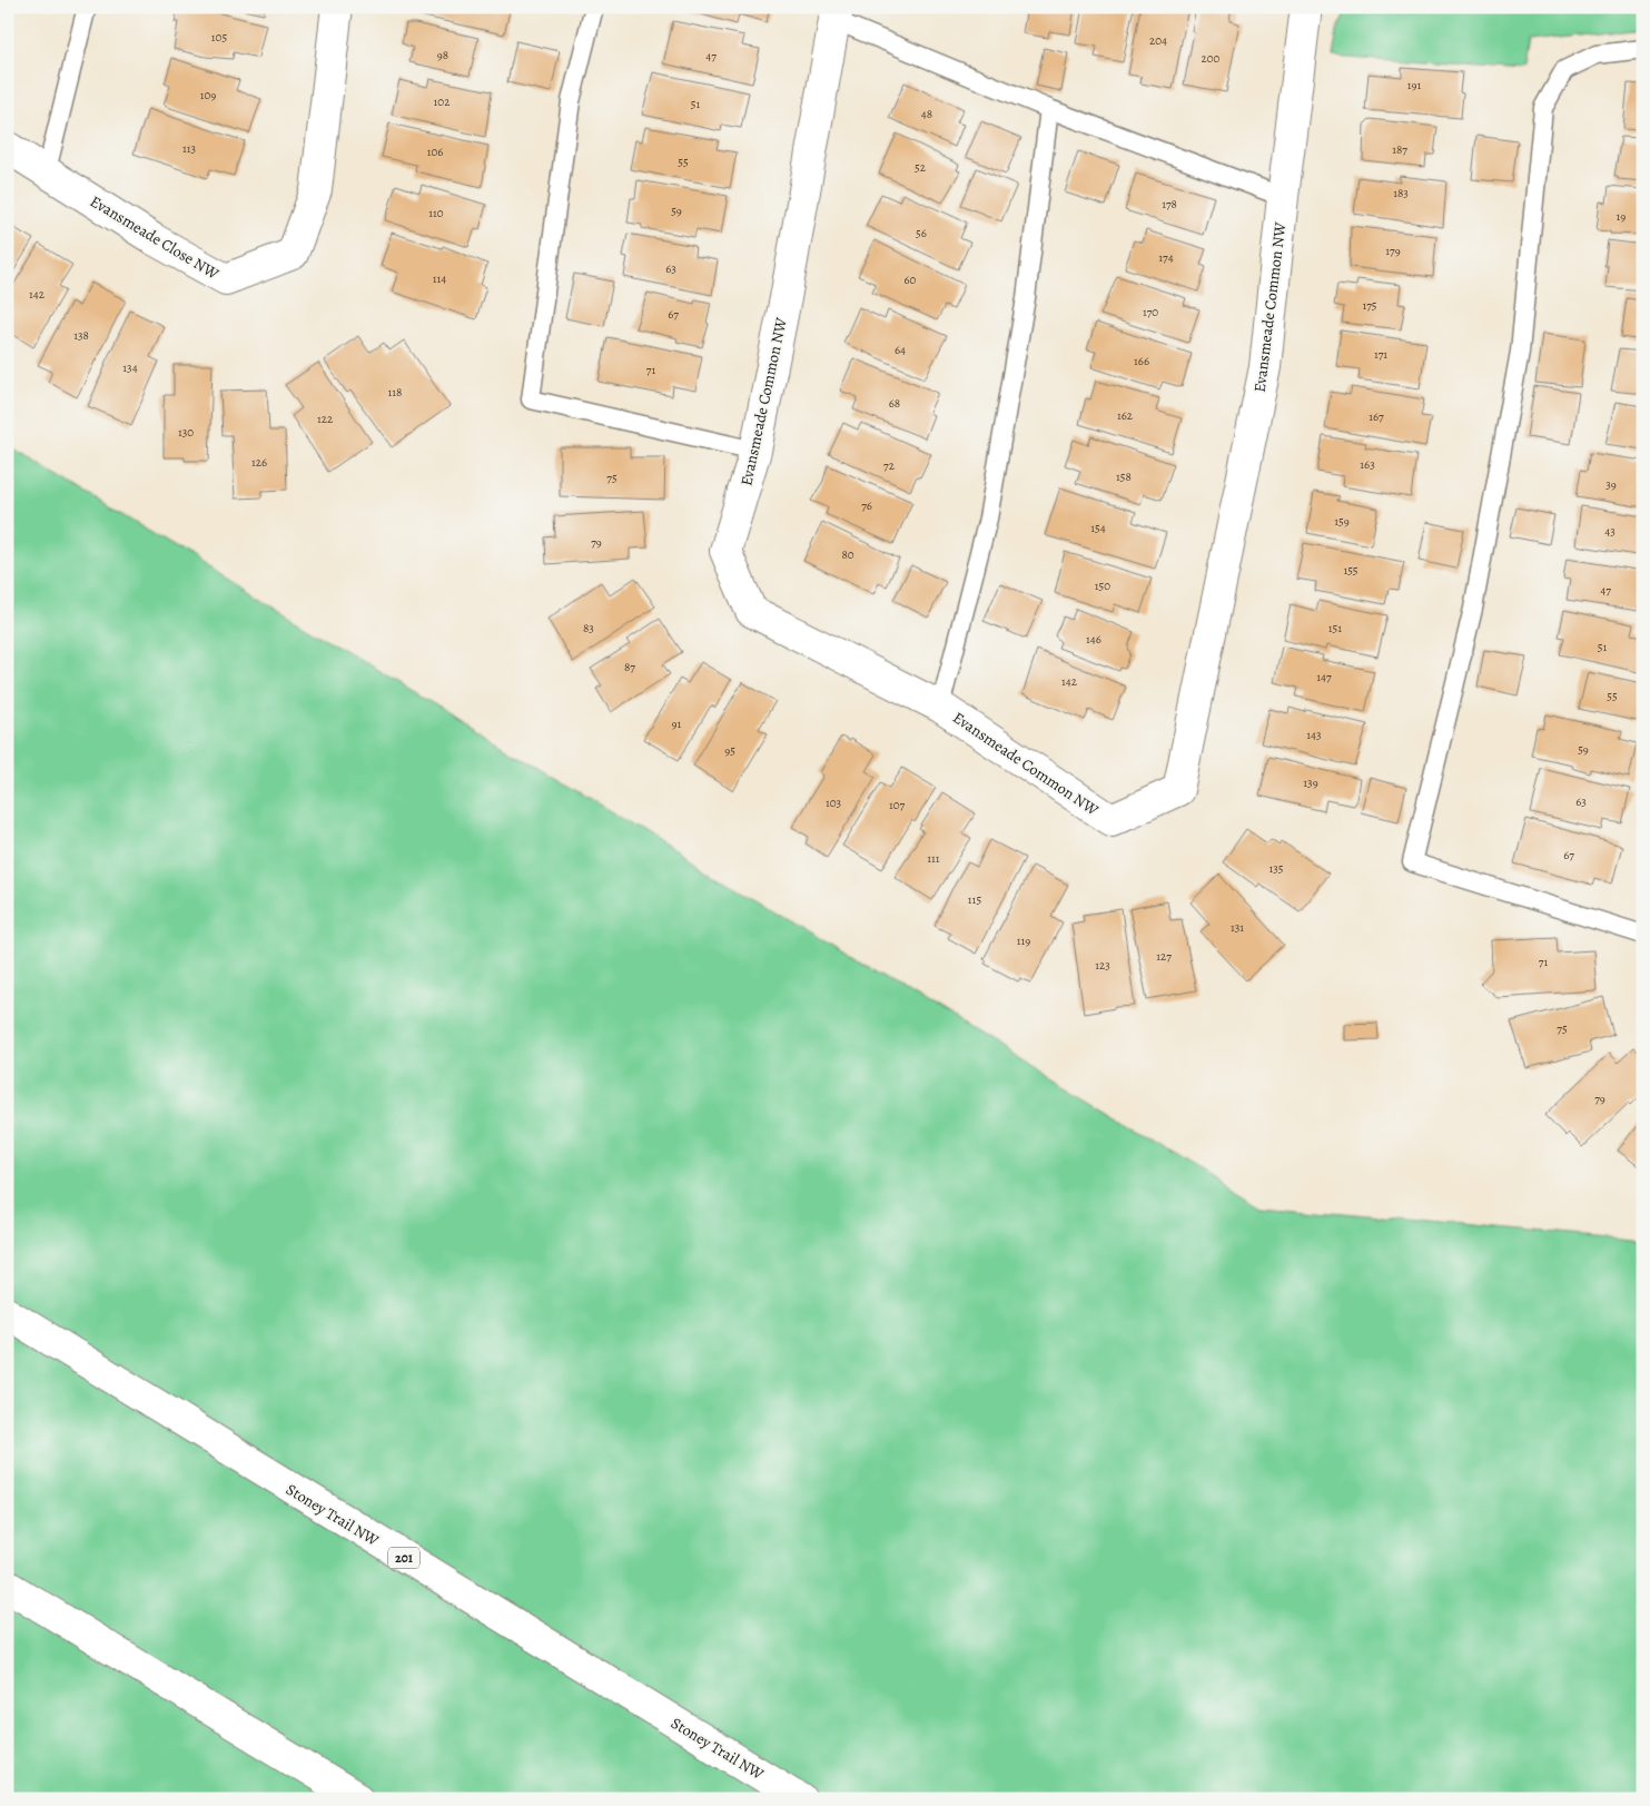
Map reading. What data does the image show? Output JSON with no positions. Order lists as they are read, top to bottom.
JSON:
{
  "streets": {
    "main road": [
      "Evansmeade Close NW",
      "Evansmeade Common NW",
      "Stoney Trail NW",
      "201"
    ]
  },
  "house_numbers": [
    "105",
    "204",
    "98",
    "47",
    "200",
    "191",
    "109",
    "102",
    "51",
    "48",
    "113",
    "187",
    "106",
    "55",
    "52",
    "183",
    "178",
    "59",
    "110",
    "19",
    "56",
    "179",
    "174",
    "63",
    "114",
    "60",
    "142",
    "175",
    "170",
    "67",
    "138",
    "64",
    "171",
    "166",
    "134",
    "71",
    "118",
    "68",
    "162",
    "167",
    "122",
    "130",
    "126",
    "163",
    "72",
    "158",
    "75",
    "39",
    "76",
    "159",
    "154",
    "43",
    "79",
    "80",
    "155",
    "150",
    "47",
    "83",
    "151",
    "146",
    "51",
    "87",
    "147",
    "142",
    "55",
    "91",
    "143",
    "59",
    "95",
    "139",
    "63",
    "103",
    "107",
    "67",
    "111",
    "135",
    "115",
    "131",
    "119",
    "127",
    "71",
    "123",
    "75",
    "79"
  ]
}
